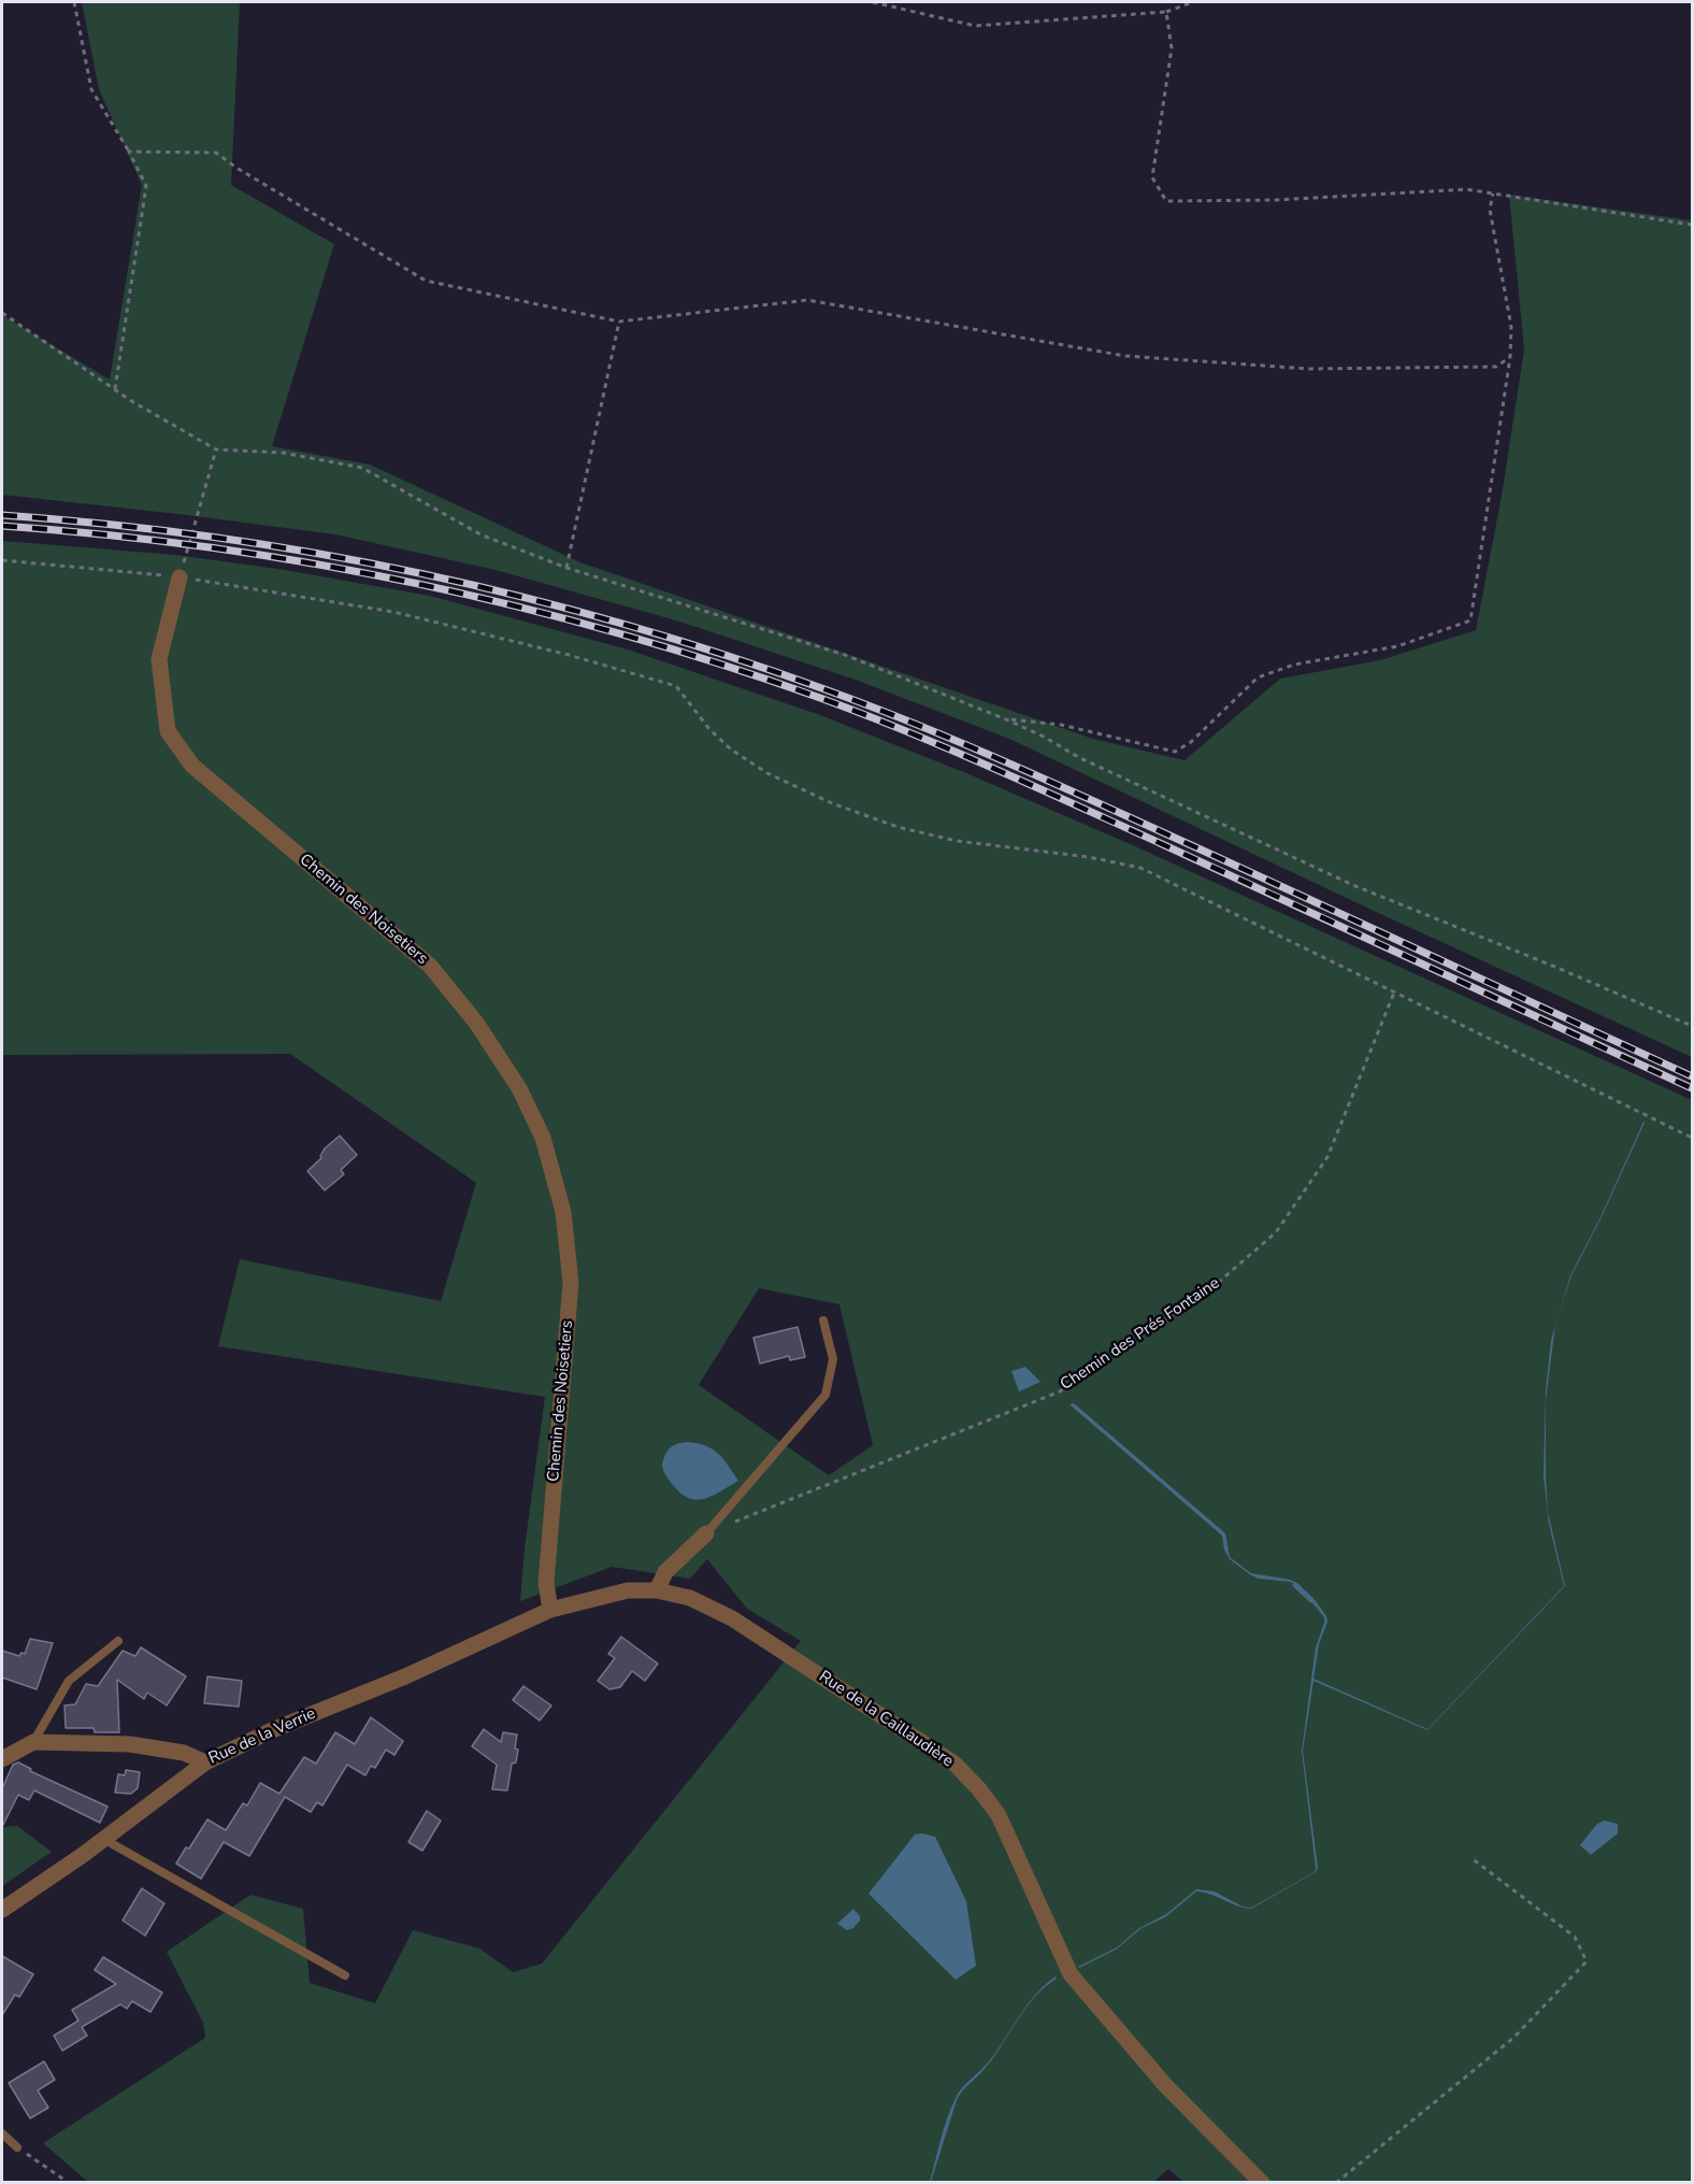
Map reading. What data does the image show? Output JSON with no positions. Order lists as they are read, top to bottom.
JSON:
{
  "streets": {
    "street": ["Chemin des Noisetiers", "Rue de la Caillaudière", "Rue de la Verrie"],
    "path": ["Chemin des Prés Fontaine"]
  },
  "crossings": [
    ["Chemin des Noisetiers", "Rue de la Caillaudière"],
    ["Chemin des Noisetiers", "Rue de la Verrie"],
    ["Rue de la Caillaudière", "Rue de la Verrie"]
  ]
}
